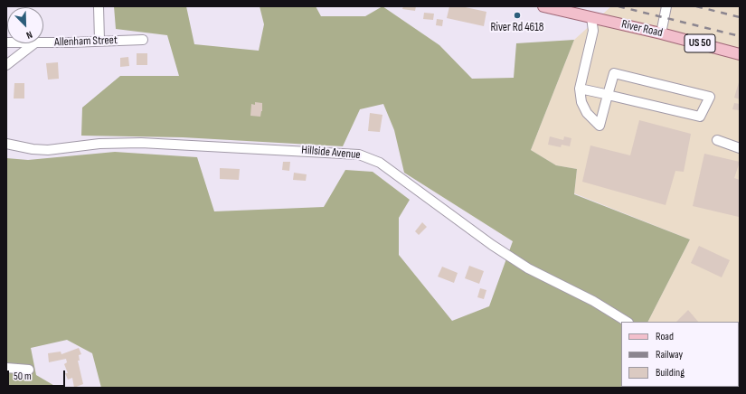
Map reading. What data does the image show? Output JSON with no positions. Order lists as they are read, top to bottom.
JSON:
{
  "streets": {
    "main road": ["River Road", "US 50"],
    "street": ["Allenham Street", "Hillside Avenue"]
  },
  "places": ["River Rd 4618"],
  "legend": ["Road", "Railway", "Building"],
  "scale_bar": "50 m",
  "north": "bottom right"
}
